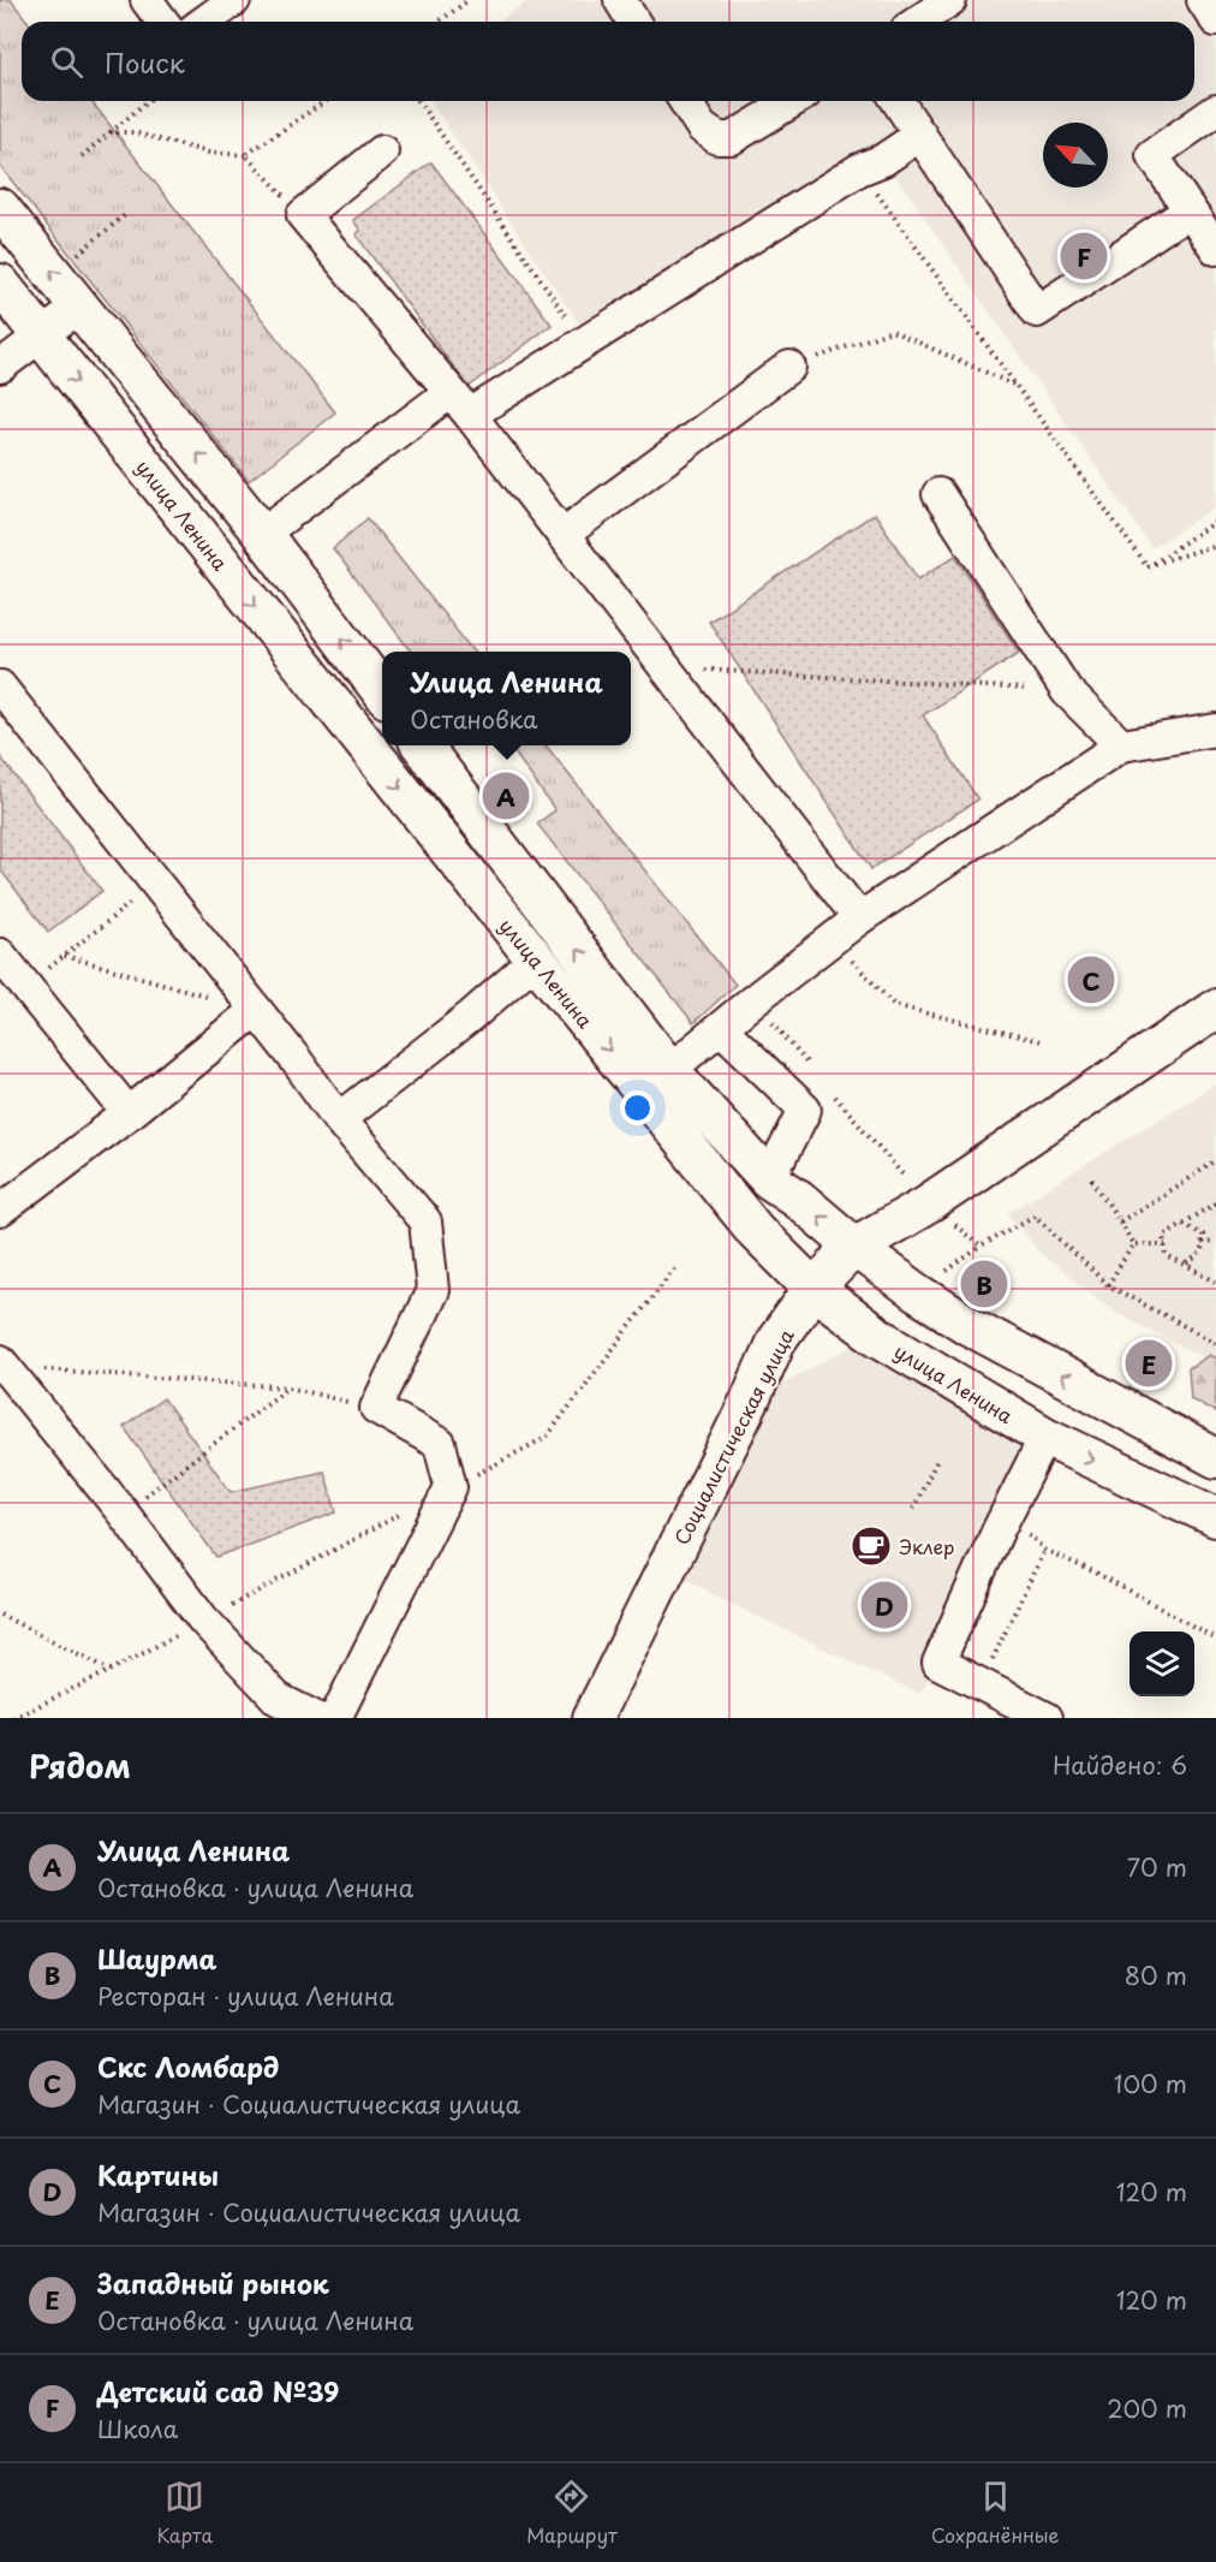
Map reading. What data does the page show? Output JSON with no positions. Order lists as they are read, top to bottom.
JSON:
{
  "streets": {
    "main road": ["улица Ленина", "Социалистическая улица"]
  },
  "crossings": [
    ["улица Ленина", "Социалистическая улица"]
  ],
  "places": {
    "cafe": ["Эклер"]
  },
  "north": "top left",
  "page": {
    "search": "Поиск",
    "pins": [
      "F",
      "A",
      "C",
      "B",
      "E",
      "D"
    ],
    "popup": ["Улица Ленина", "Остановка"],
    "heading": ["Рядом", "Найдено: 6"],
    "list": [
      {
        "mark": "A",
        "name": "Улица Ленина",
        "note": "Остановка · улица Ленина",
        "value": "70 m"
      },
      {
        "mark": "B",
        "name": "Шаурма",
        "note": "Ресторан · улица Ленина",
        "value": "80 m"
      },
      {
        "mark": "C",
        "name": "Скс Ломбард",
        "note": "Магазин · Социалистическая улица",
        "value": "100 m"
      },
      {
        "mark": "D",
        "name": "Картины",
        "note": "Магазин · Социалистическая улица",
        "value": "120 m"
      },
      {
        "mark": "E",
        "name": "Западный рынок",
        "note": "Остановка · улица Ленина",
        "value": "120 m"
      },
      {
        "mark": "F",
        "name": "Детский сад №39",
        "note": "Школа",
        "value": "200 m"
      }
    ],
    "nav": ["Карта", "Маршрут", "Сохранённые"]
  }
}
